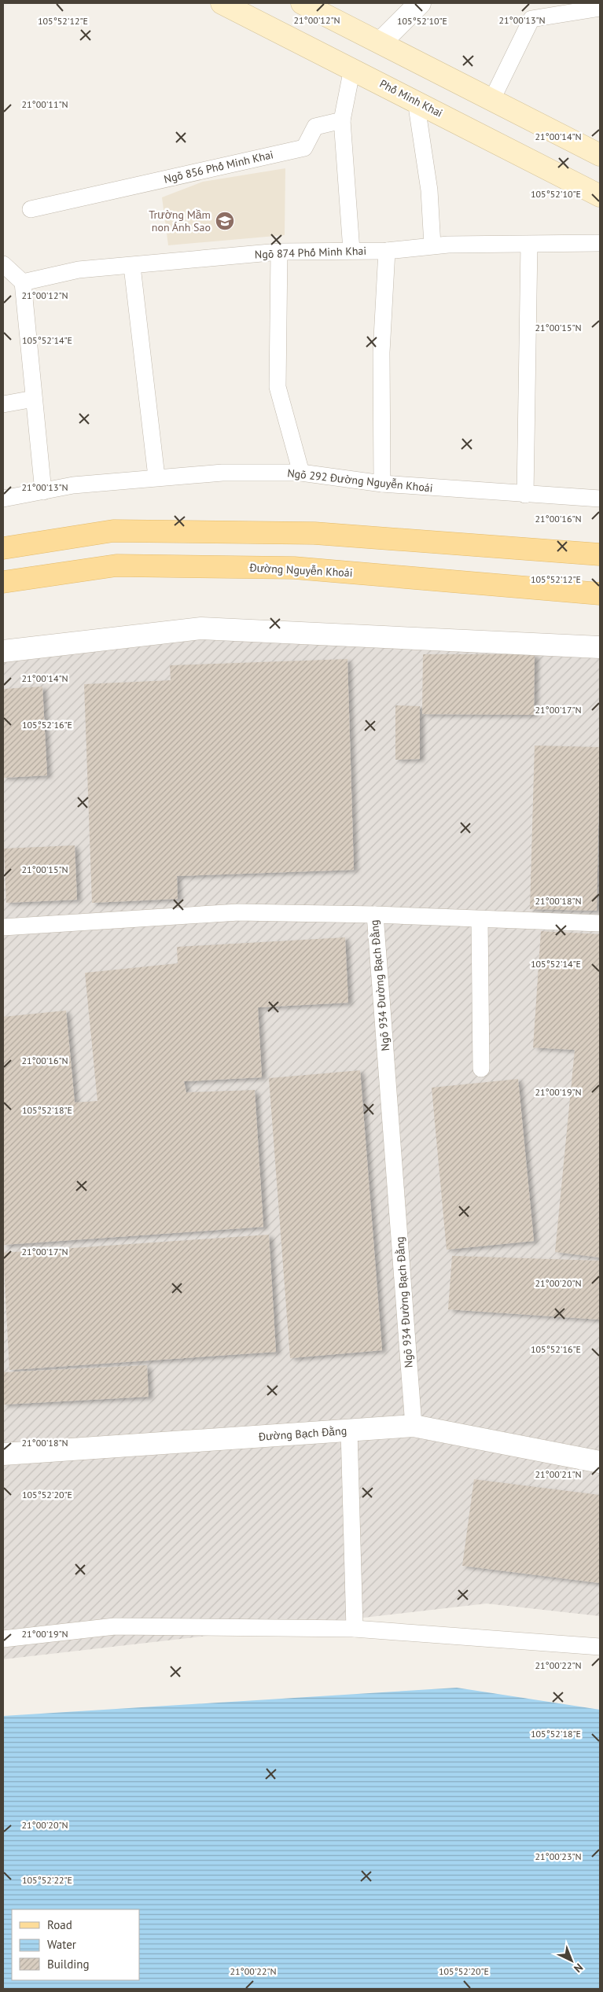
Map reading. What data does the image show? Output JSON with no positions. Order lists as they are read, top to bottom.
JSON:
{
  "streets": {
    "main road": ["Phố Minh Khai", "Đường Nguyễn Khoái"],
    "street": ["Đường Bạch Đằng"],
    "lane": [
      "Ngõ 856 Phố Minh Khai",
      "Ngõ 874 Phố Minh Khai",
      "Ngõ 292 Đường Nguyễn Khoái",
      "Ngõ 934 Đường Bạch Đằng"
    ]
  },
  "crossings": [
    ["Ngõ 934 Đường Bạch Đằng", "Đường Bạch Đằng"]
  ],
  "places": {
    "school or university": ["Trường Mầm non Ánh Sao"]
  },
  "legend": ["Road", "Water", "Building"],
  "north": "bottom right",
  "coordinates": [
    "21°00'12\"N",
    "21°00'13\"N",
    "105°52'12\"E",
    "105°52'10\"E",
    "21°00'11\"N",
    "21°00'14\"N",
    "21°00'15\"N",
    "105°52'14\"E",
    "21°00'16\"N",
    "21°00'17\"N",
    "105°52'16\"E",
    "21°00'18\"N",
    "21°00'19\"N",
    "105°52'18\"E",
    "21°00'20\"N",
    "21°00'21\"N",
    "105°52'20\"E",
    "21°00'22\"N",
    "21°00'23\"N",
    "105°52'22\"E"
  ]
}
